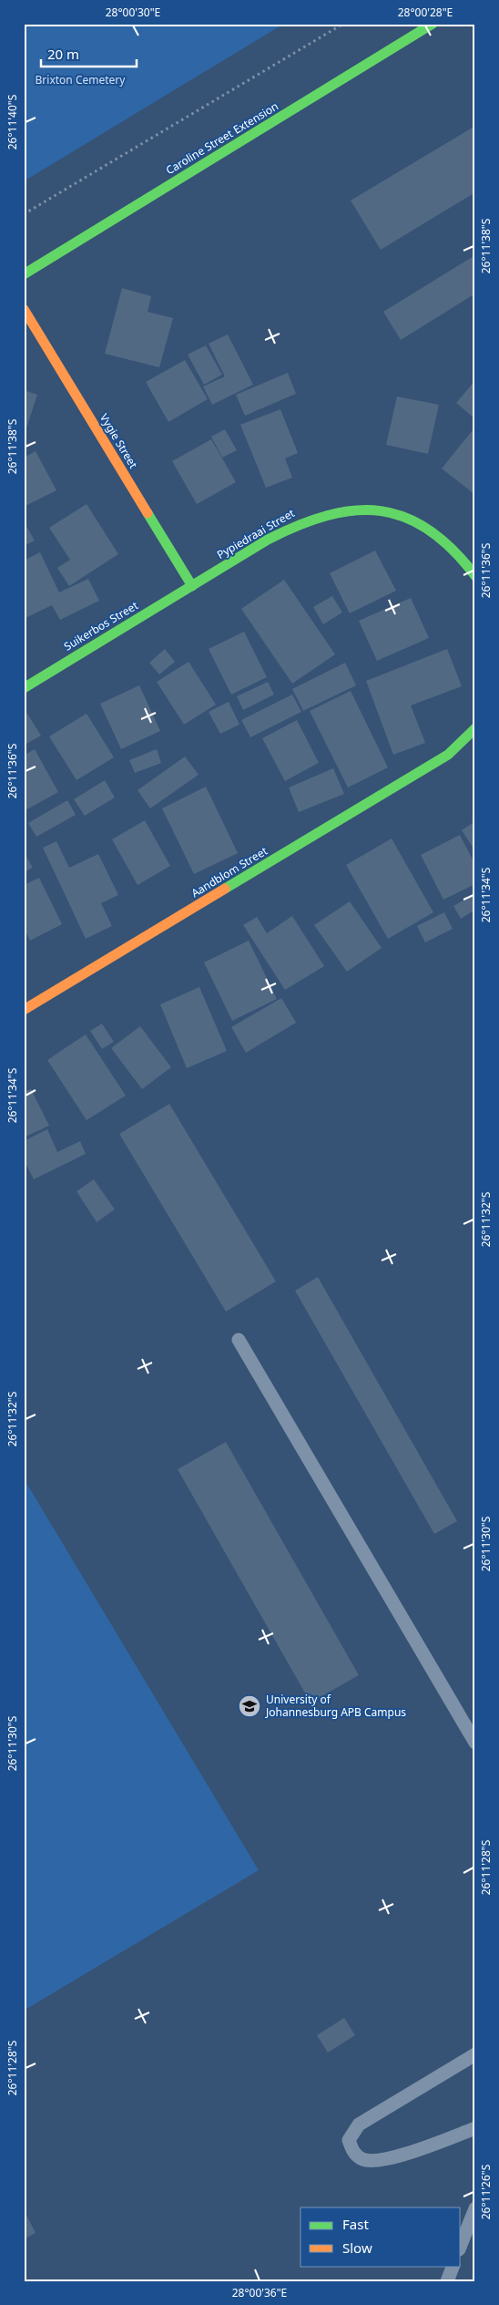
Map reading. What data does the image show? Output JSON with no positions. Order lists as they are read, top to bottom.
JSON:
{
  "streets": {
    "street": [
      "Caroline Street Extension",
      "Vygie Street",
      "Pypiedraai Street",
      "Suikerbos Street",
      "Aandblom Street"
    ]
  },
  "crossings": [
    ["Vygie Street", "Pypiedraai Street"],
    ["Vygie Street", "Suikerbos Street"],
    ["Pypiedraai Street", "Suikerbos Street"]
  ],
  "parks": ["Brixton Cemetery"],
  "places": {
    "school or university": ["University of Johannesburg APB Campus"]
  },
  "legend": ["Fast", "Slow"],
  "scale_bar": "20 m",
  "coordinates": [
    "28°00'30\"E",
    "28°00'28\"E",
    "26°11'40\"S",
    "26°11'38\"S",
    "26°11'36\"S",
    "26°11'34\"S",
    "26°11'32\"S",
    "26°11'30\"S",
    "26°11'28\"S",
    "26°11'26\"S",
    "28°00'36\"E"
  ]
}
